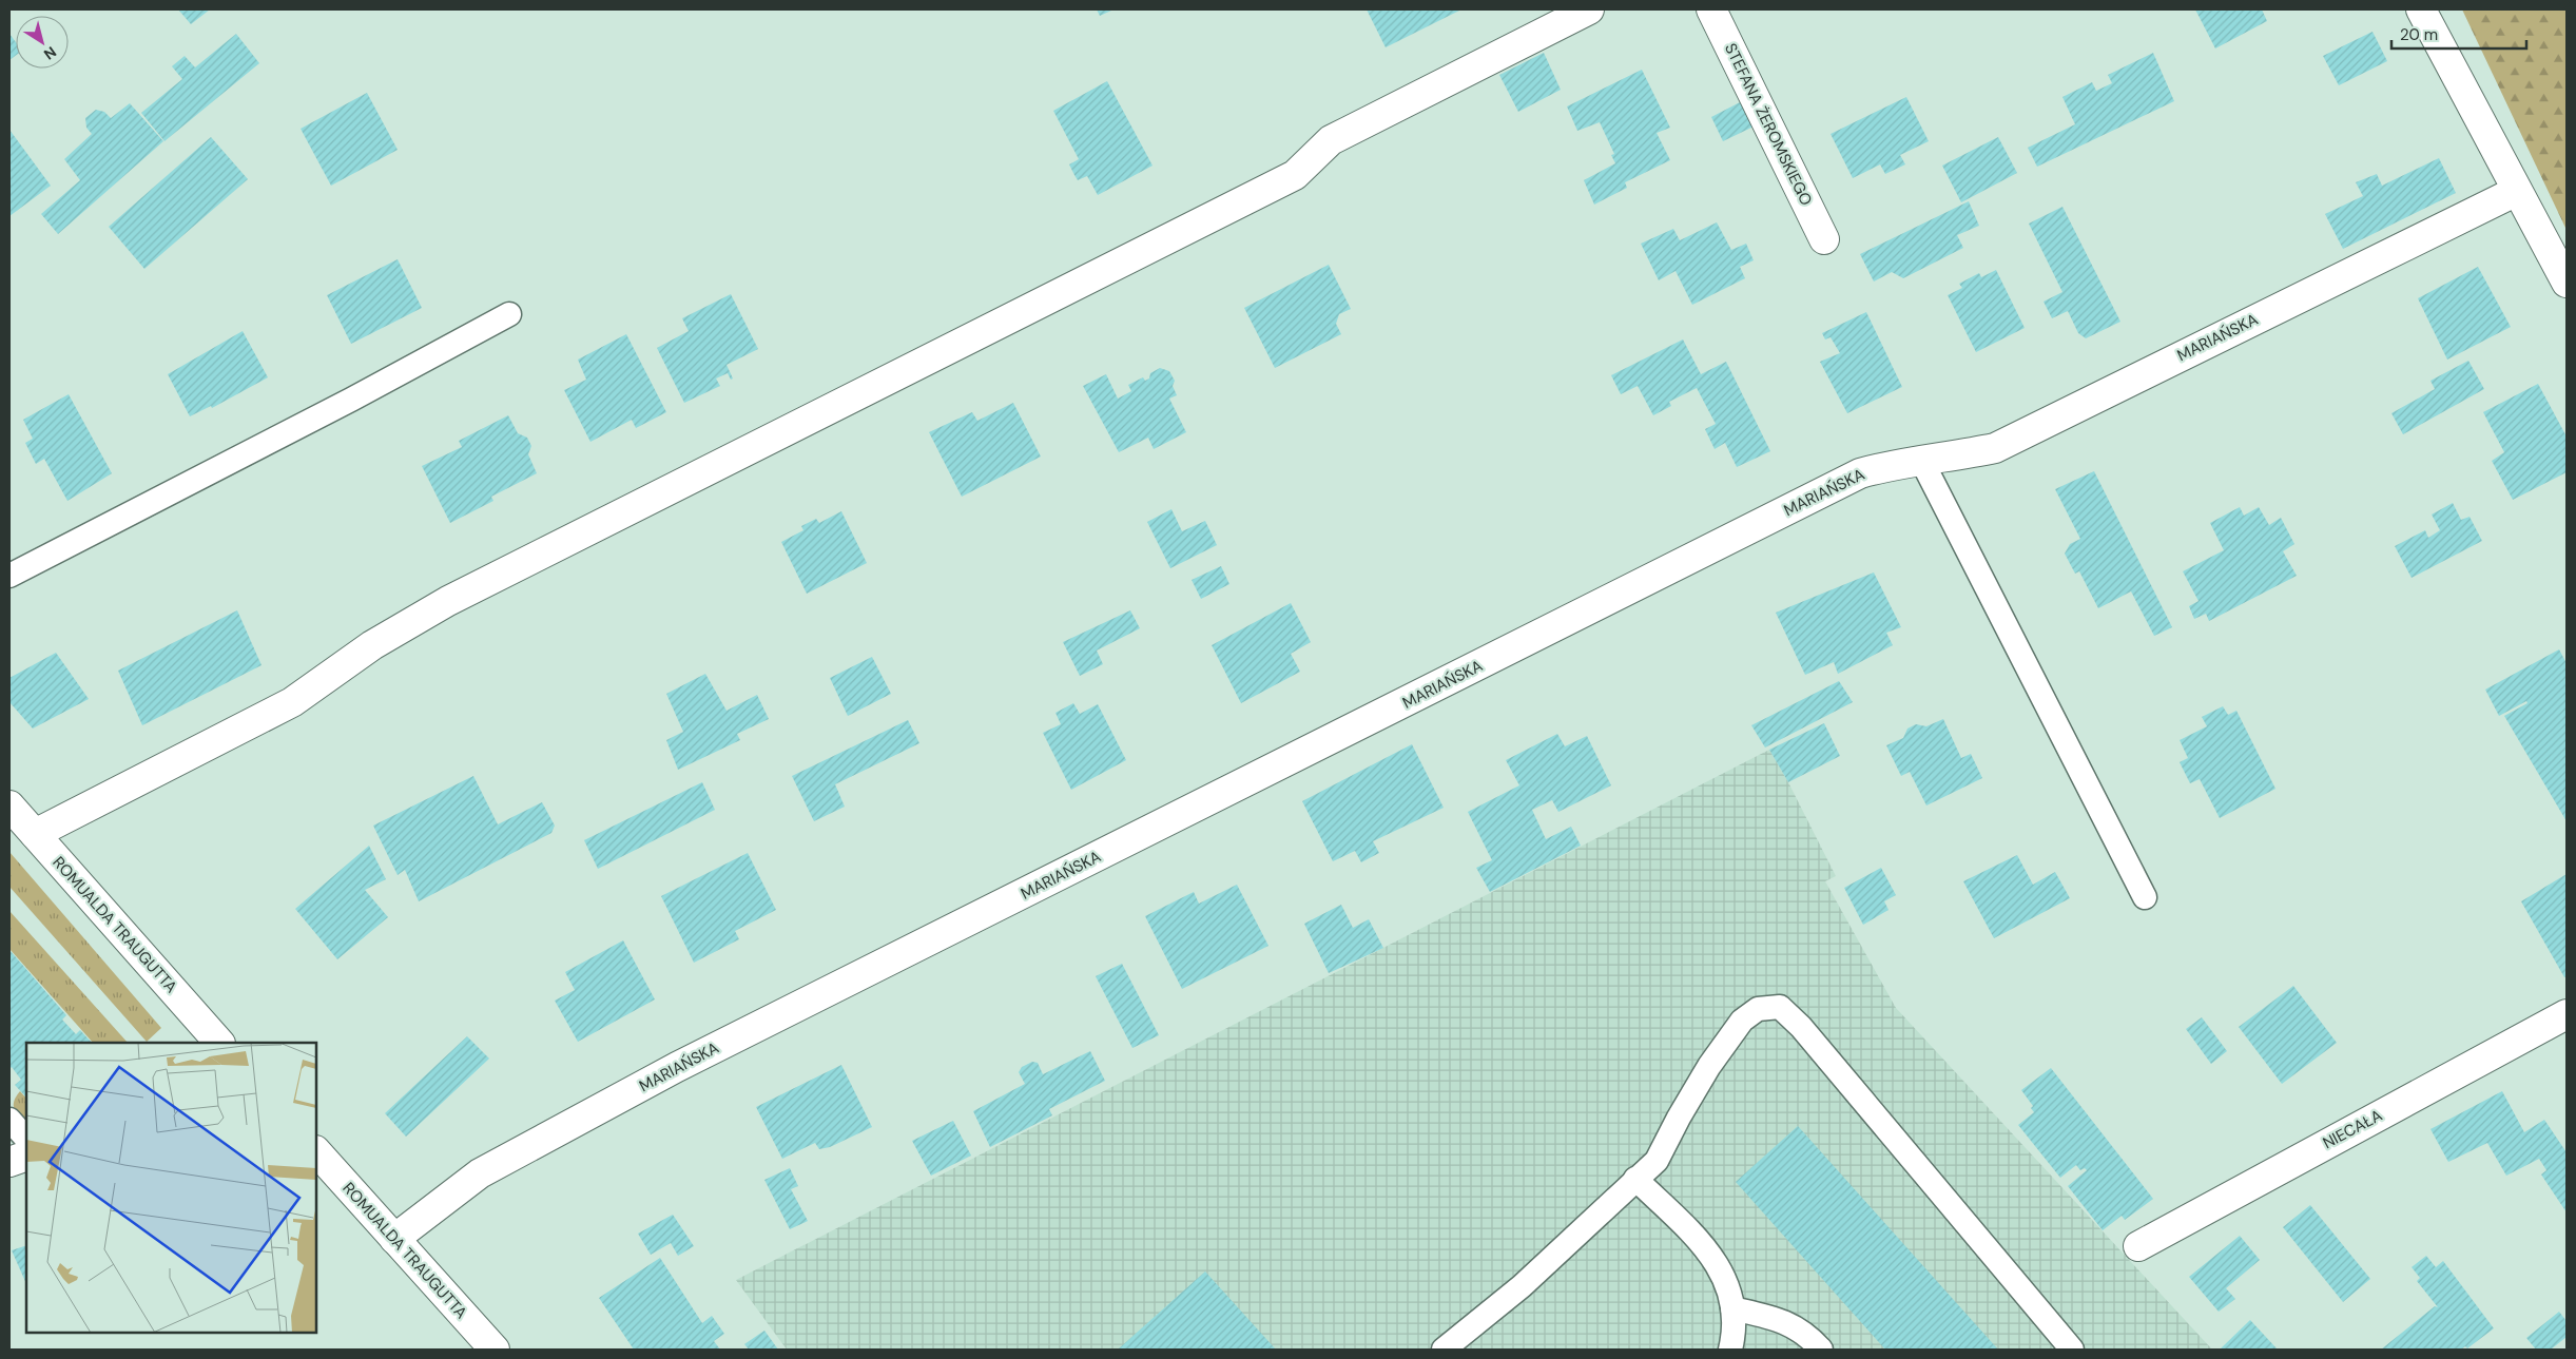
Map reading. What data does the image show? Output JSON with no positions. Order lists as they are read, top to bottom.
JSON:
{
  "streets": {
    "street": [
      "STEFANA ŻEROMSKIEGO",
      "MARIAŃSKA",
      "ROMUALDA TRAUGUTTA",
      "NIECAŁA"
    ]
  },
  "crossings": [
    ["MARIAŃSKA", "ROMUALDA TRAUGUTTA"]
  ],
  "scale_bar": "20 m",
  "north": "bottom right"
}
